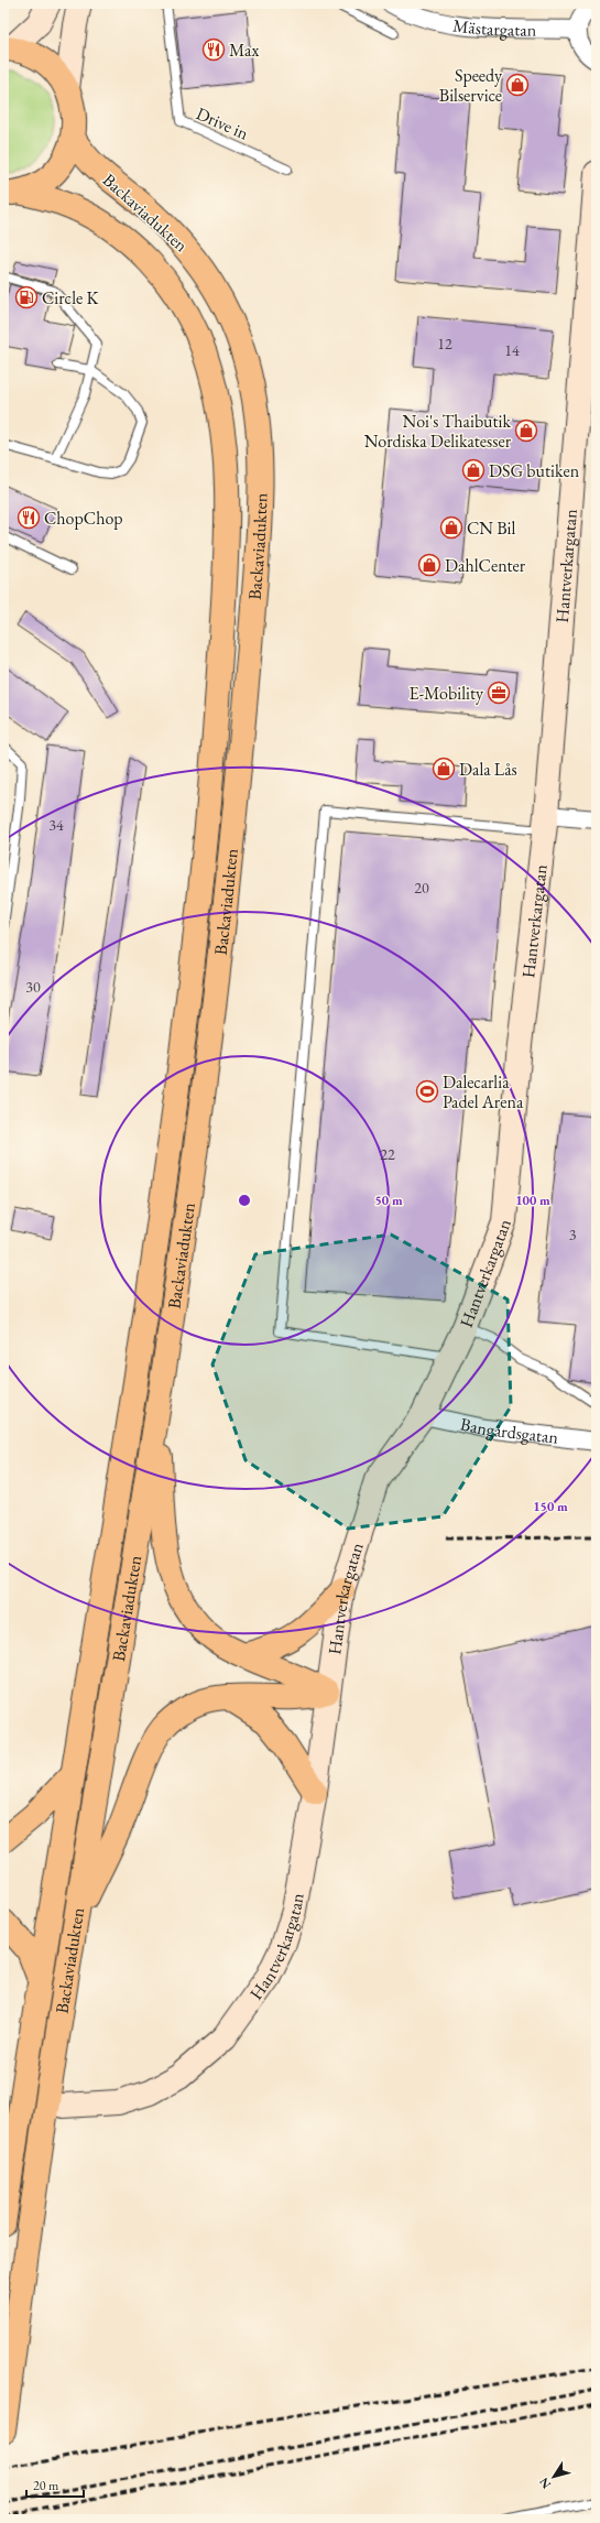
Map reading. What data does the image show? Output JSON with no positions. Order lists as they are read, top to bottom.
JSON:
{
  "streets": {
    "highway": ["Backaviadukten"],
    "street": ["Mästargatan", "Hantverkargatan", "Bangårdsgatan"],
    "lane": ["Drive in"]
  },
  "crossings": [
    ["Hantverkargatan", "Bangårdsgatan"]
  ],
  "places": {
    "restaurant": ["Max", "ChopChop"],
    "shop": [
      "Speedy Bilservice",
      "Noi's Thaibutik Nordiska Delikatesser",
      "DSG butiken",
      "CN Bil",
      "DahlCenter",
      "Dala Lås"
    ],
    "fuel station": ["Circle K"],
    "office": ["E-Mobility"],
    "sports": ["Dalecarlia Padel Arena"]
  },
  "house_numbers": [
    "12",
    "14",
    "34",
    "20",
    "30",
    "22",
    "3"
  ],
  "scale_bar": "20 m",
  "north": "bottom left",
  "rings": ["50 m", "100 m", "150 m"]
}
